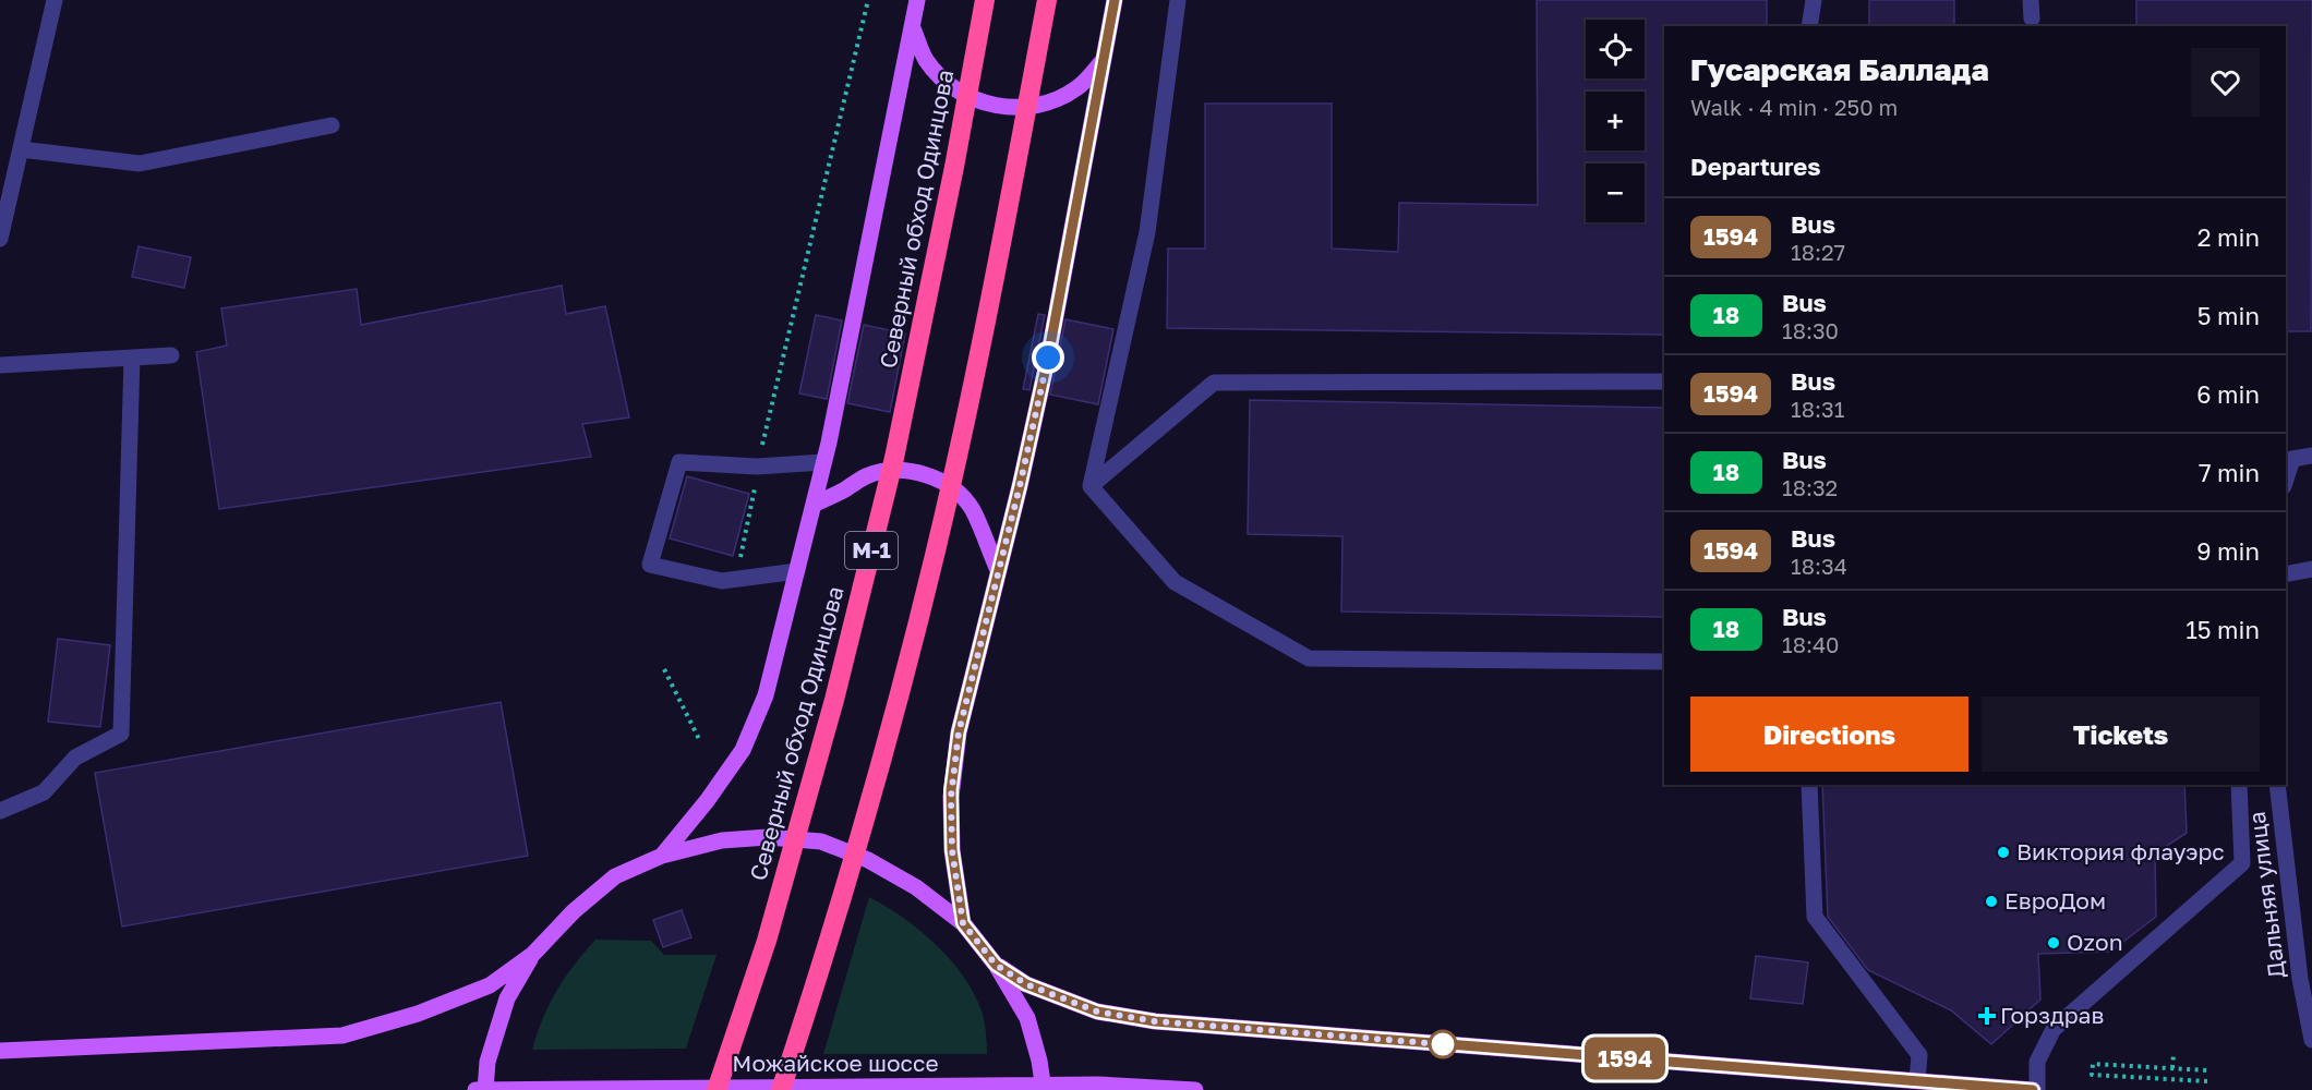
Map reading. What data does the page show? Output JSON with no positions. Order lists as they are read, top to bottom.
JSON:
{
  "streets": {
    "highway": ["Северный обход Одинцова", "М-1"],
    "main road": ["Можайское шоссе"],
    "street": ["Дальняя улица"]
  },
  "places": {
    "other": ["Виктория флауэрс", "ЕвроДом", "Ozon"],
    "health": ["Горздрав"]
  },
  "lines": ["bus line 1594"],
  "page": {
    "on_map": "1594",
    "map_buttons": ["+", "−"],
    "heading": [
      ["Гусарская Баллада", "Walk · 4 min · 250 m"],
      "Departures"
    ],
    "list": [
      {
        "mark": "1594",
        "name": "Bus",
        "note": "18:27",
        "value": "2 min"
      },
      {
        "mark": "18",
        "name": "Bus",
        "note": "18:30",
        "value": "5 min"
      },
      {
        "mark": "1594",
        "name": "Bus",
        "note": "18:31",
        "value": "6 min"
      },
      {
        "mark": "18",
        "name": "Bus",
        "note": "18:32",
        "value": "7 min"
      },
      {
        "mark": "1594",
        "name": "Bus",
        "note": "18:34",
        "value": "9 min"
      },
      {
        "mark": "18",
        "name": "Bus",
        "note": "18:40",
        "value": "15 min"
      }
    ],
    "buttons": ["Directions", "Tickets"]
  }
}
